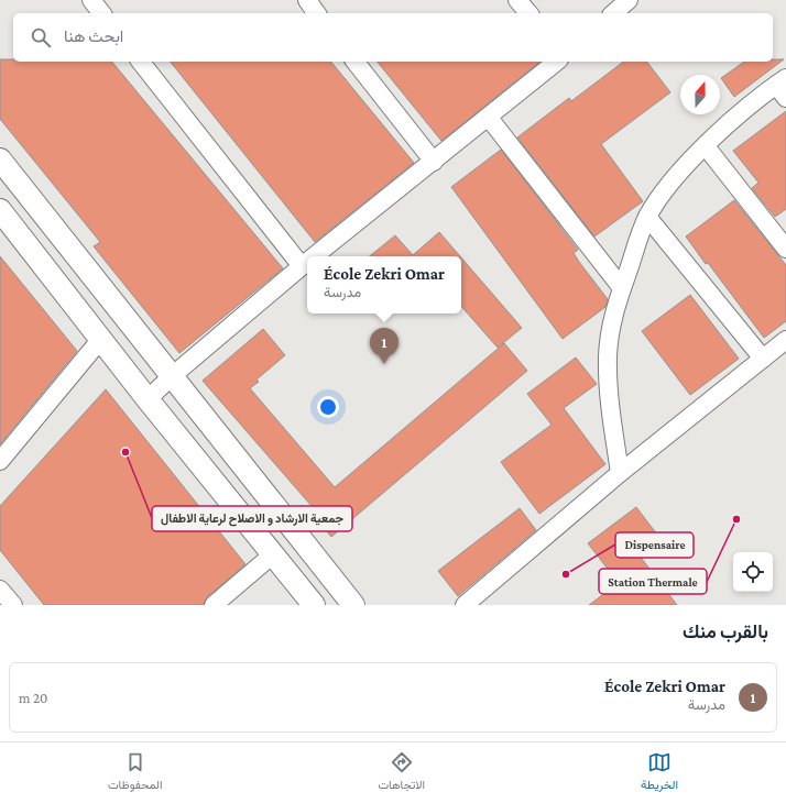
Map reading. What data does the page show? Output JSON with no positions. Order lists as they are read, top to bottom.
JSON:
{
  "places": ["جمعية الارشاد و الاصلاح لرعاية الاطفال", "Station Thermale", "Dispensaire"],
  "north": "top",
  "page": {
    "search": "ابحث هنا",
    "popup": ["École Zekri Omar", "مدرسة"],
    "pins": "1",
    "heading": "بالقرب منك",
    "list": [
      {
        "mark": "1",
        "name": "École Zekri Omar",
        "note": "مدرسة",
        "value": "20 m"
      }
    ],
    "nav": ["الخريطة", "الاتجاهات", "المحفوظات"]
  }
}
